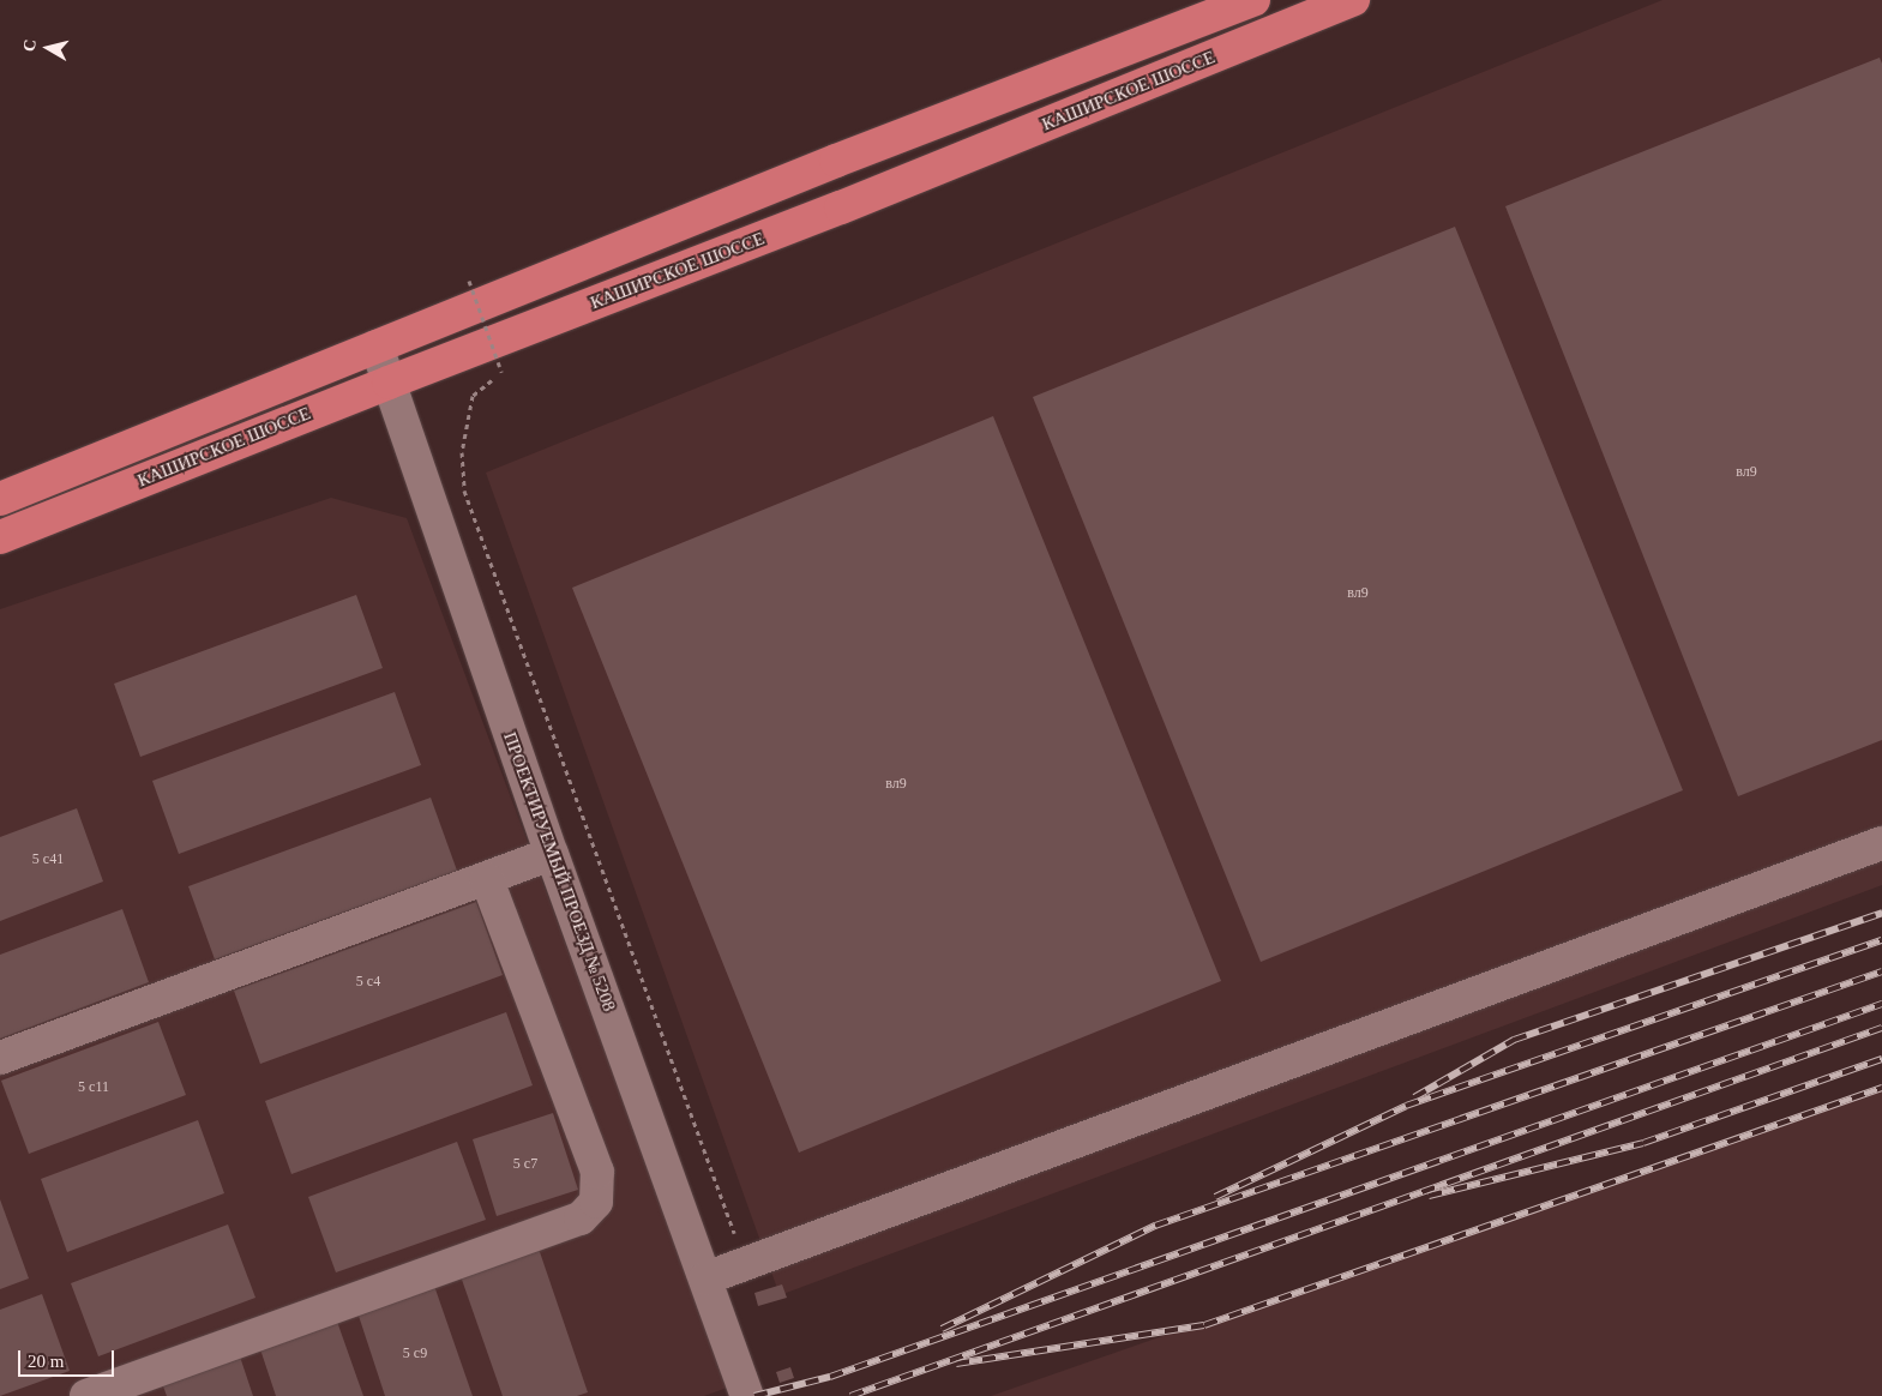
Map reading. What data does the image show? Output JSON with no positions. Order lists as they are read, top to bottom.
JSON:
{
  "streets": {
    "main road": ["КАШИРСКОЕ ШОССЕ"],
    "street": ["ПРОЕКТИРУЕМЫЙ ПРОЕЗД № 5208"]
  },
  "crossings": [
    ["КАШИРСКОЕ ШОССЕ", "ПРОЕКТИРУЕМЫЙ ПРОЕЗД № 5208"]
  ],
  "house_numbers": [
    "вл9",
    "вл9",
    "вл9",
    "5 с41",
    "5 с4",
    "5 с11",
    "5 с7",
    "5 с9"
  ],
  "scale_bar": "20 m",
  "north": "left"
}
